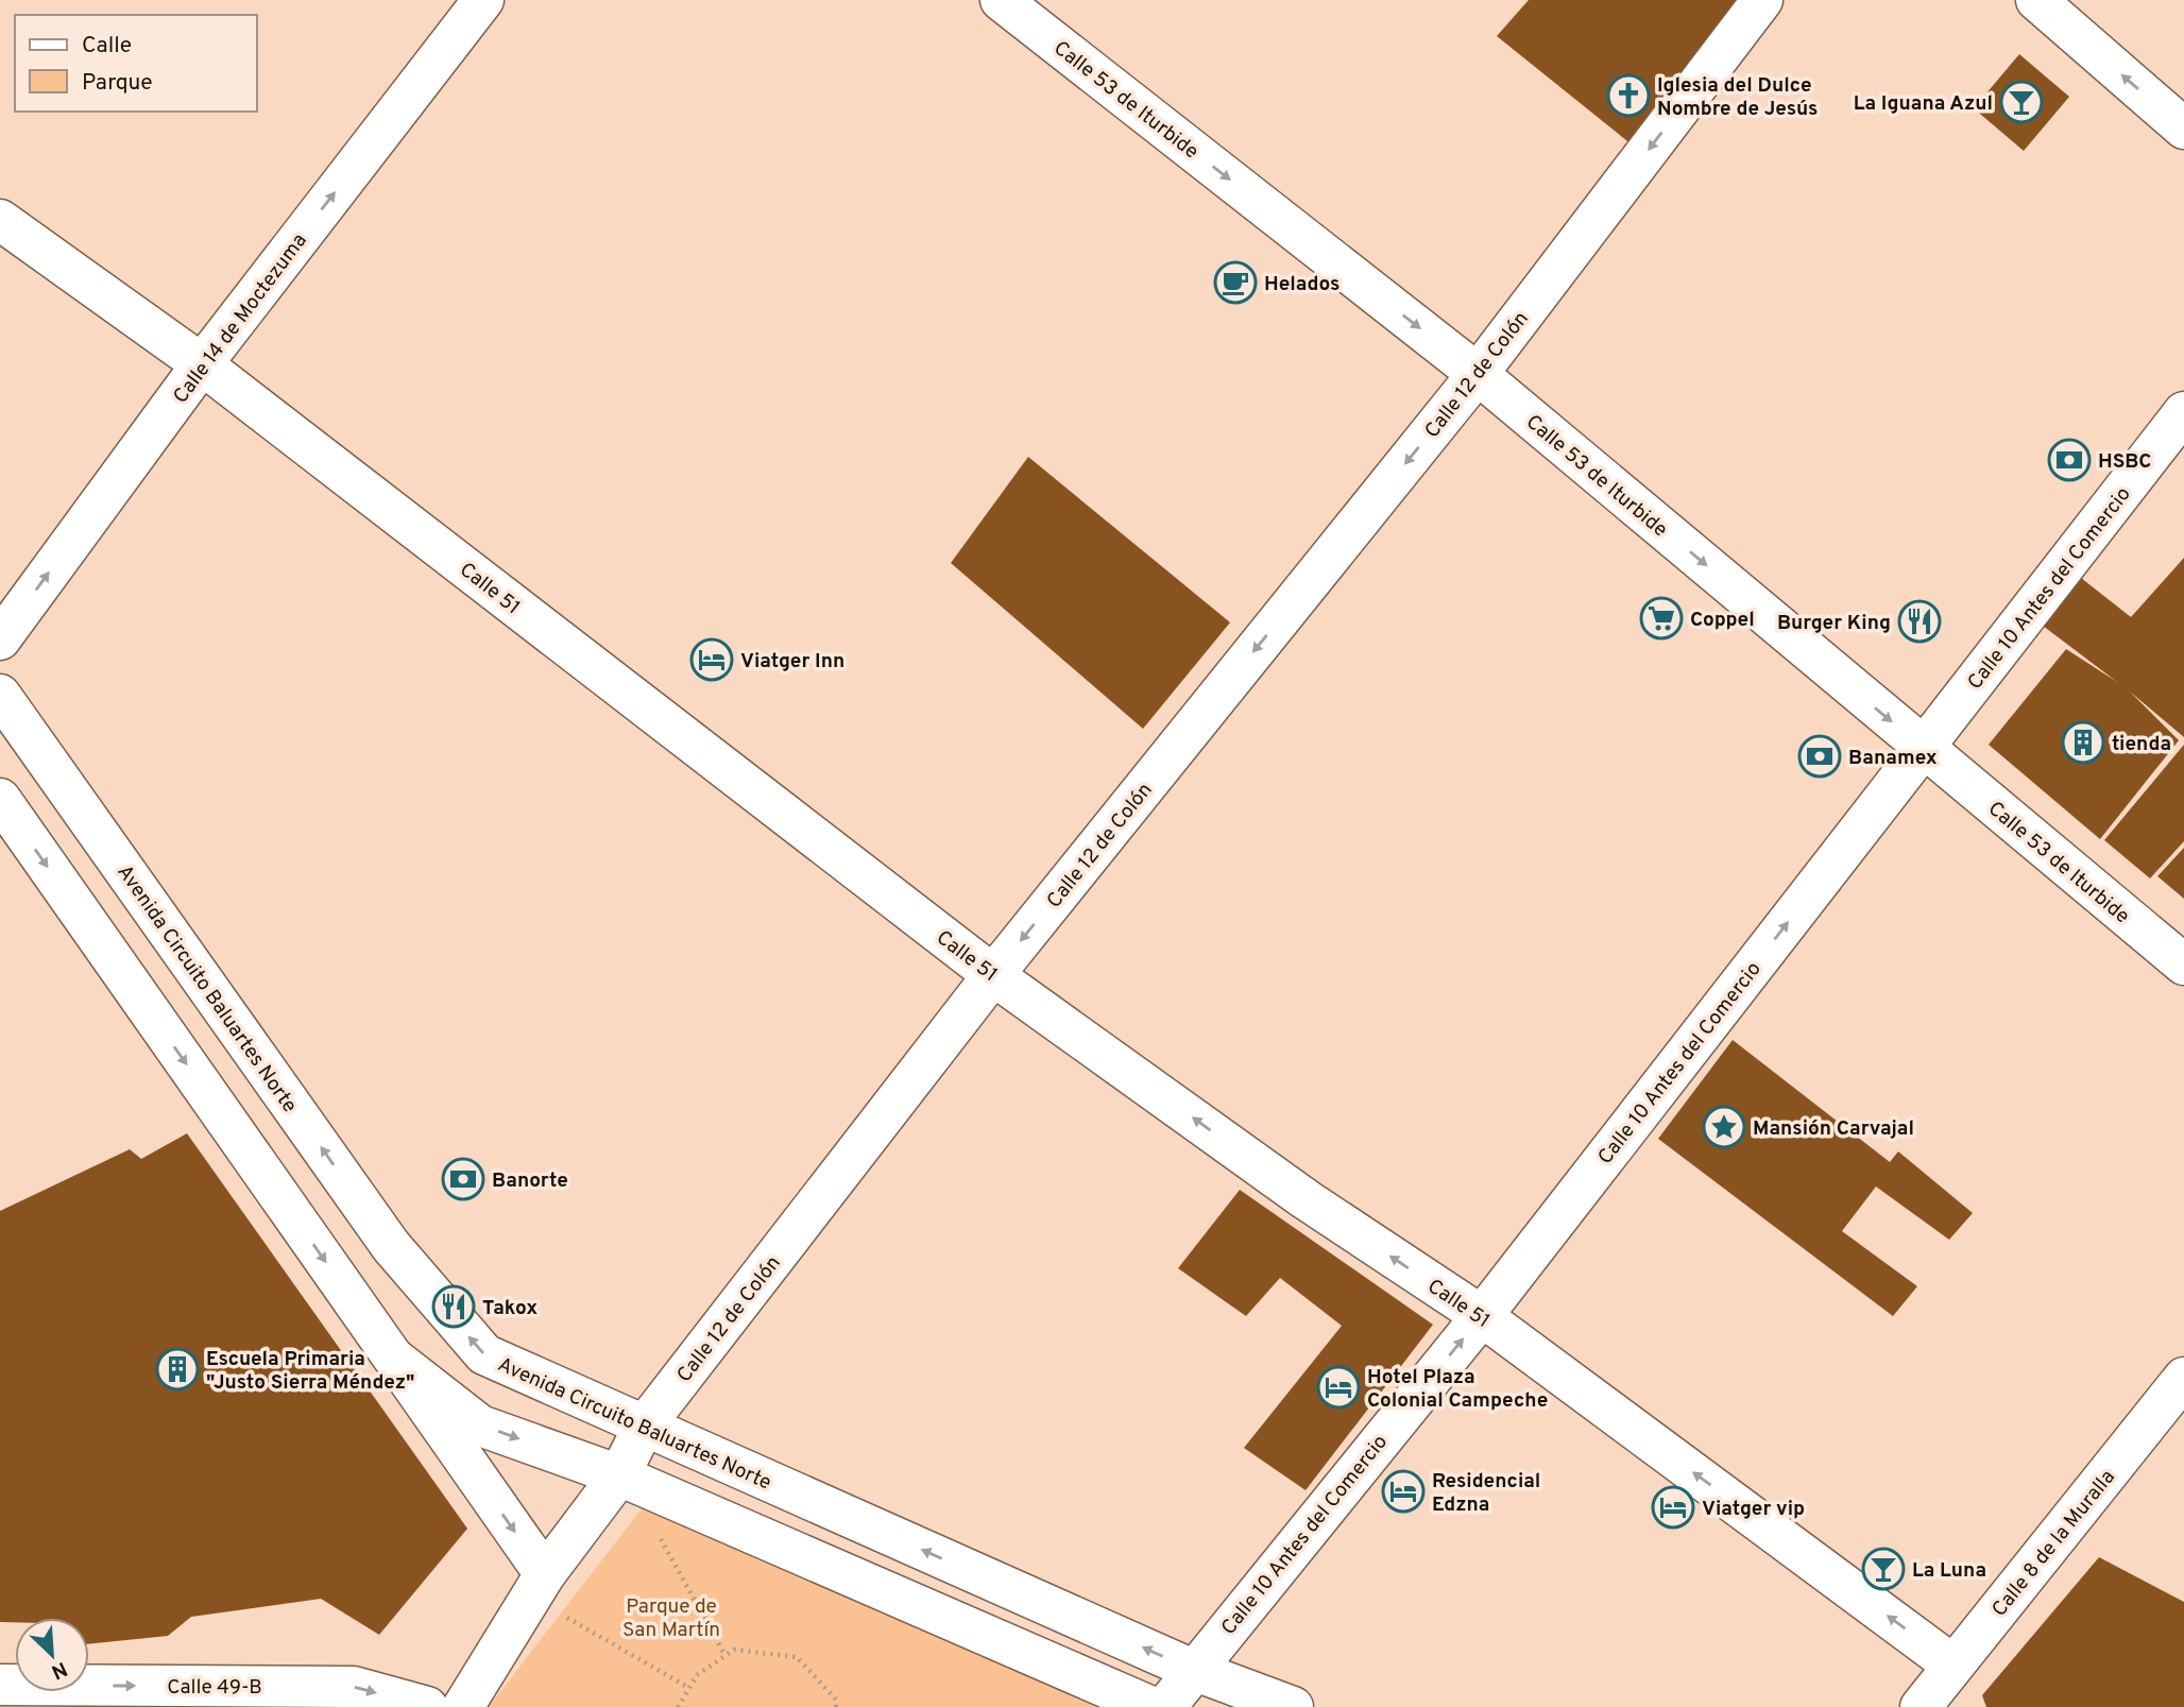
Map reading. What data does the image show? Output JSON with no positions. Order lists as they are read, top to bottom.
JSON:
{
  "streets": {
    "street": [
      "Calle 53 de Iturbide",
      "Calle 14 de Moctezuma",
      "Calle 12 de Colón",
      "Calle 51",
      "Calle 10 Antes del Comercio",
      "Avenida Circuito Baluartes Norte",
      "Calle 8 de la Muralla",
      "Calle 49-B"
    ]
  },
  "crossings": [
    ["Calle 53 de Iturbide", "Calle 12 de Colón"],
    ["Calle 53 de Iturbide", "Calle 10 Antes del Comercio"],
    ["Calle 14 de Moctezuma", "Calle 51"],
    ["Calle 12 de Colón", "Calle 51"],
    ["Calle 12 de Colón", "Avenida Circuito Baluartes Norte"],
    ["Calle 51", "Calle 10 Antes del Comercio"],
    ["Calle 51", "Calle 8 de la Muralla"],
    ["Calle 10 Antes del Comercio", "Avenida Circuito Baluartes Norte"]
  ],
  "one_way": [
    "Calle 53 de Iturbide",
    "Calle 14 de Moctezuma",
    "Calle 12 de Colón",
    "Calle 51",
    "Calle 10 Antes del Comercio",
    "Calle 49-B"
  ],
  "parks": ["Parque de San Martín"],
  "places": {
    "church": ["Iglesia del Dulce Nombre de Jesús"],
    "bar": ["La Iguana Azul", "La Luna"],
    "cafe": ["Helados"],
    "bank": ["HSBC", "Banamex", "Banorte"],
    "supermarket": ["Coppel"],
    "restaurant": ["Burger King", "Takox"],
    "hotel": [
      "Viatger Inn",
      "Hotel Plaza Colonial Campeche",
      "Residencial Edzna",
      "Viatger vip"
    ],
    "building": ["tienda", "Escuela Primaria \"Justo Sierra Méndez\""],
    "place": ["Mansión Carvajal"]
  },
  "legend": ["Calle", "Parque"],
  "north": "bottom right"
}
